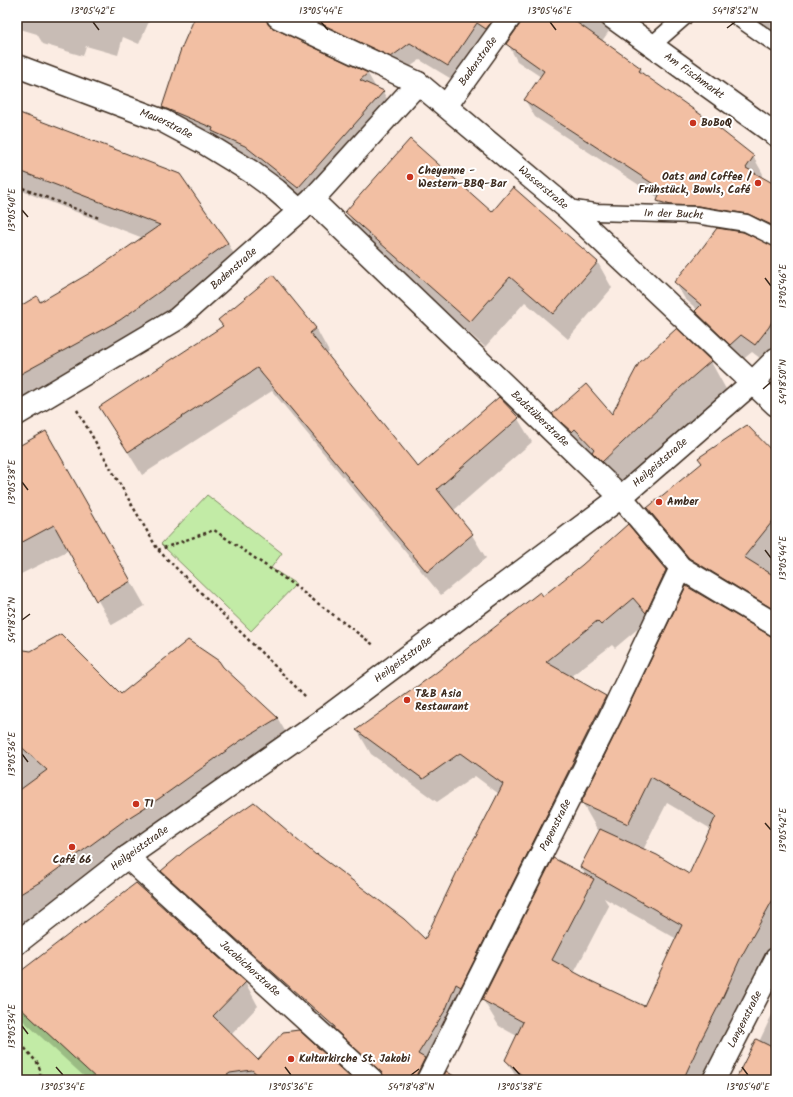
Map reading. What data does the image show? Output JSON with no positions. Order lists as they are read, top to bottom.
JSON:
{
  "streets": {
    "street": [
      "Badenstraße",
      "Am Fischmarkt",
      "Mauerstraße",
      "Wasserstraße",
      "Badstüberstraße",
      "Heilgeiststraße",
      "Papenstraße",
      "Jacobichorstraße",
      "Langenstraße"
    ],
    "lane": ["In der Bucht"]
  },
  "crossings": [
    ["Badenstraße", "Mauerstraße"],
    ["Badenstraße", "Wasserstraße"],
    ["Badenstraße", "Badstüberstraße"],
    ["Mauerstraße", "Badstüberstraße"],
    ["Wasserstraße", "In der Bucht"],
    ["Wasserstraße", "Heilgeiststraße"],
    ["Badstüberstraße", "Heilgeiststraße"],
    ["Badstüberstraße", "Papenstraße"],
    ["Heilgeiststraße", "Jacobichorstraße"]
  ],
  "places": [
    "BoBoQ",
    "Cheyenne - Western-BBQ-Bar",
    "Oats and Coffee / Frühstück, Bowls, Café",
    "Amber",
    "T&B Asia Restaurant",
    "T1",
    "Café 66",
    "Kulturkirche St. Jakobi"
  ],
  "coordinates": [
    "13°05'42\"E",
    "13°05'44\"E",
    "13°05'46\"E",
    "54°18'52\"N",
    "13°05'40\"E",
    "54°18'50\"N",
    "13°05'38\"E",
    "13°05'36\"E",
    "13°05'34\"E",
    "54°18'48\"N"
  ]
}
